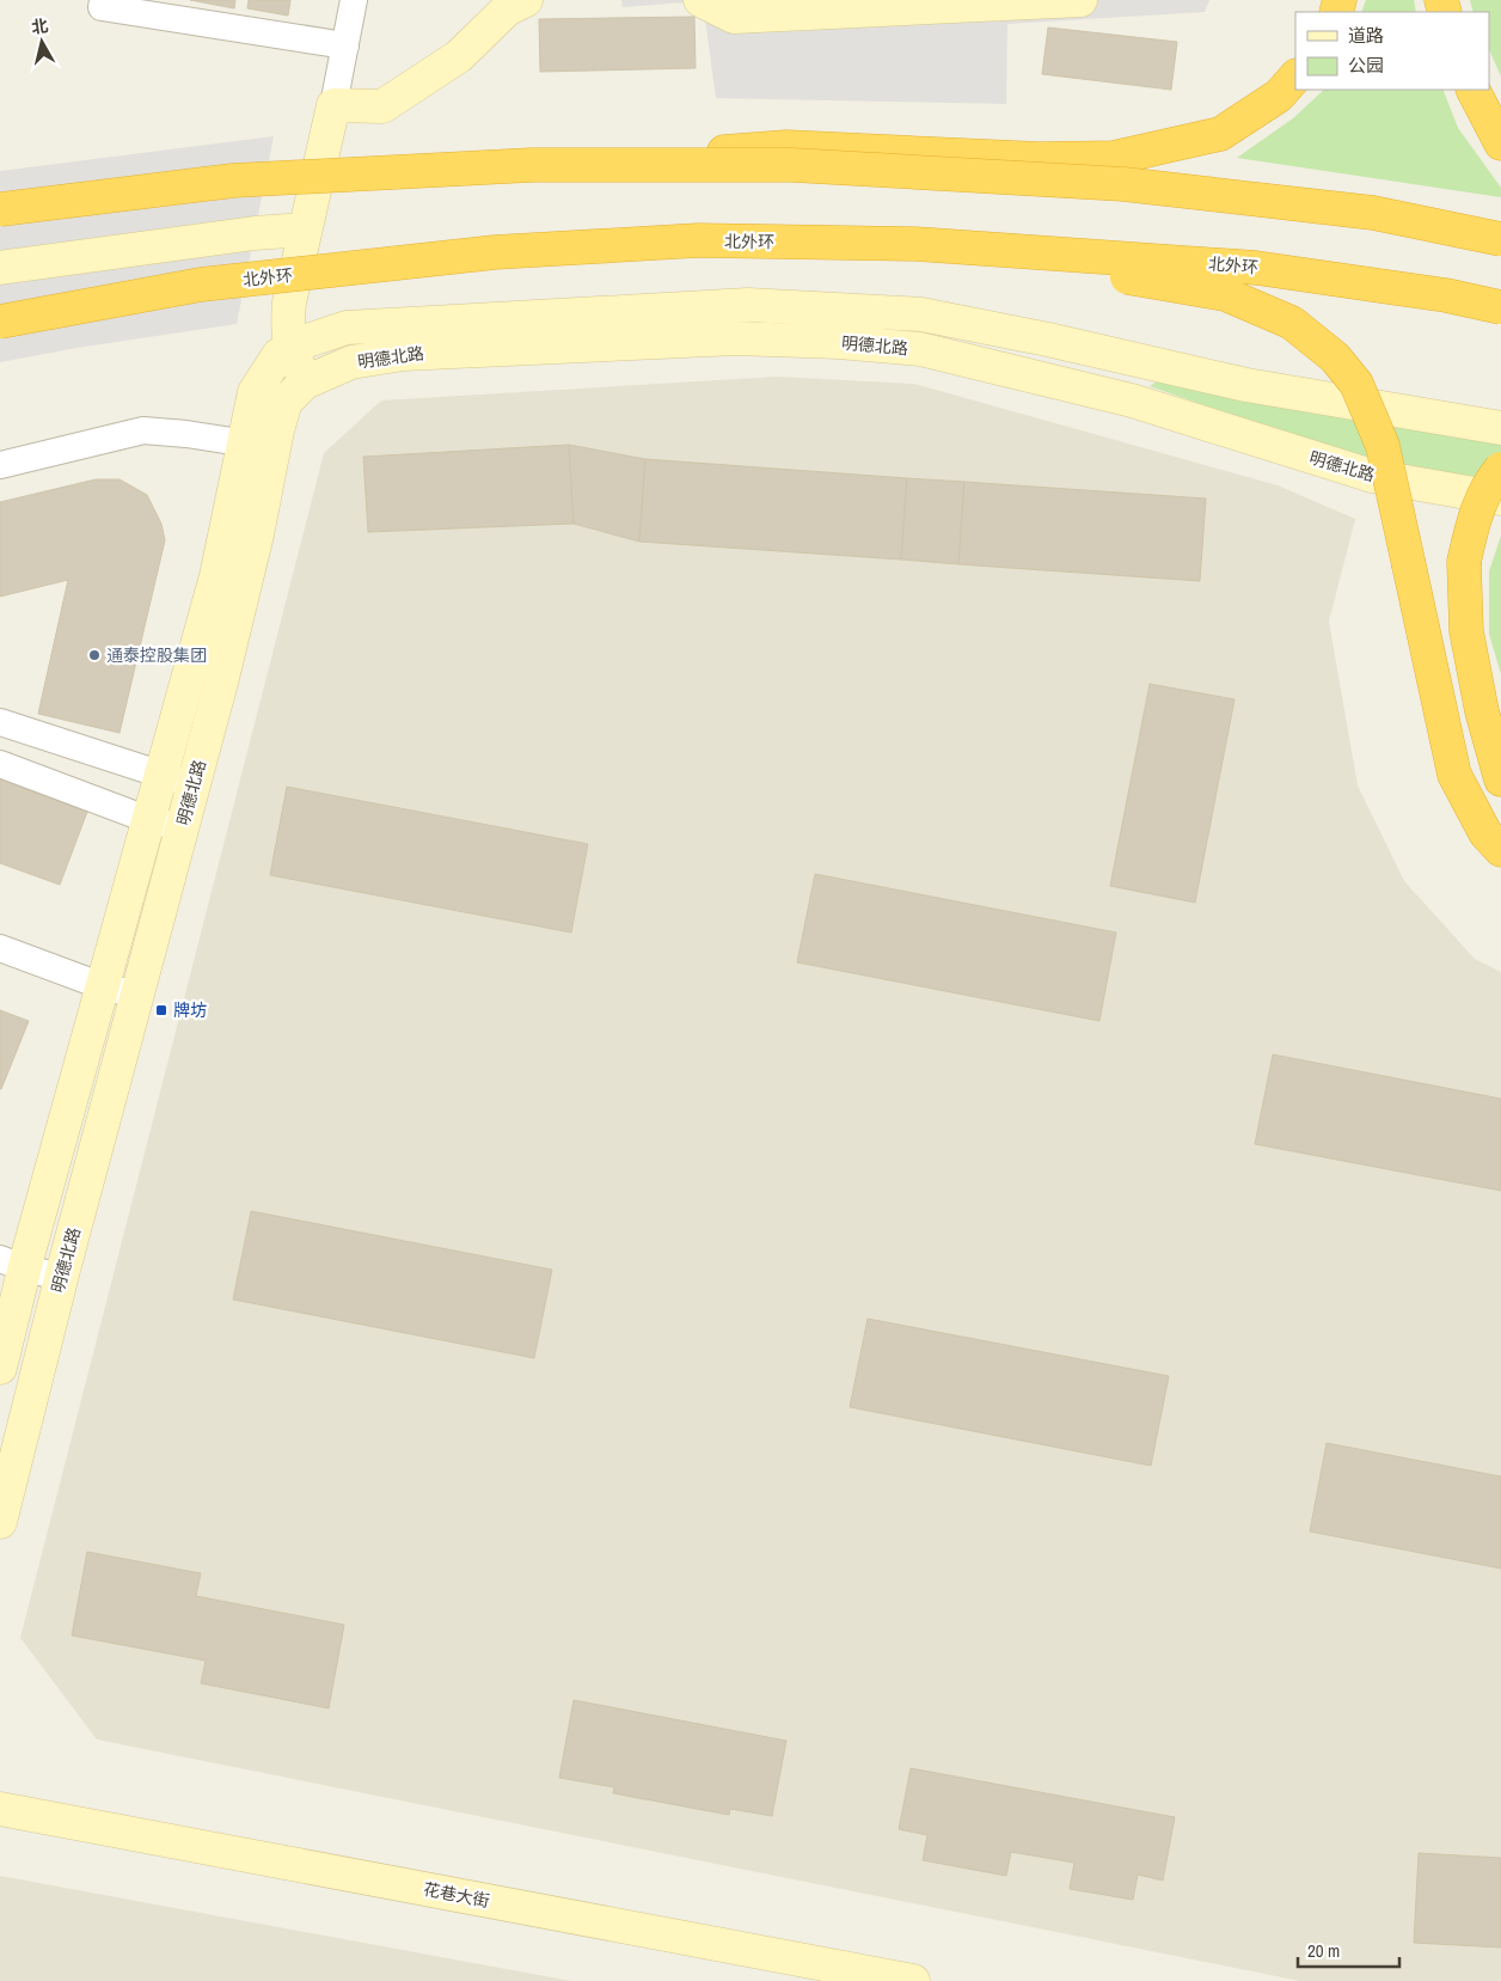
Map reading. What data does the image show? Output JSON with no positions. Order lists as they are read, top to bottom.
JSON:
{
  "streets": {
    "highway": ["北外环"],
    "main road": ["明德北路", "花巷大街"]
  },
  "places": {
    "other": ["通泰控股集团"],
    "transit": ["牌坊"]
  },
  "legend": ["道路", "公园"],
  "scale_bar": "20 m",
  "north": "top"
}
